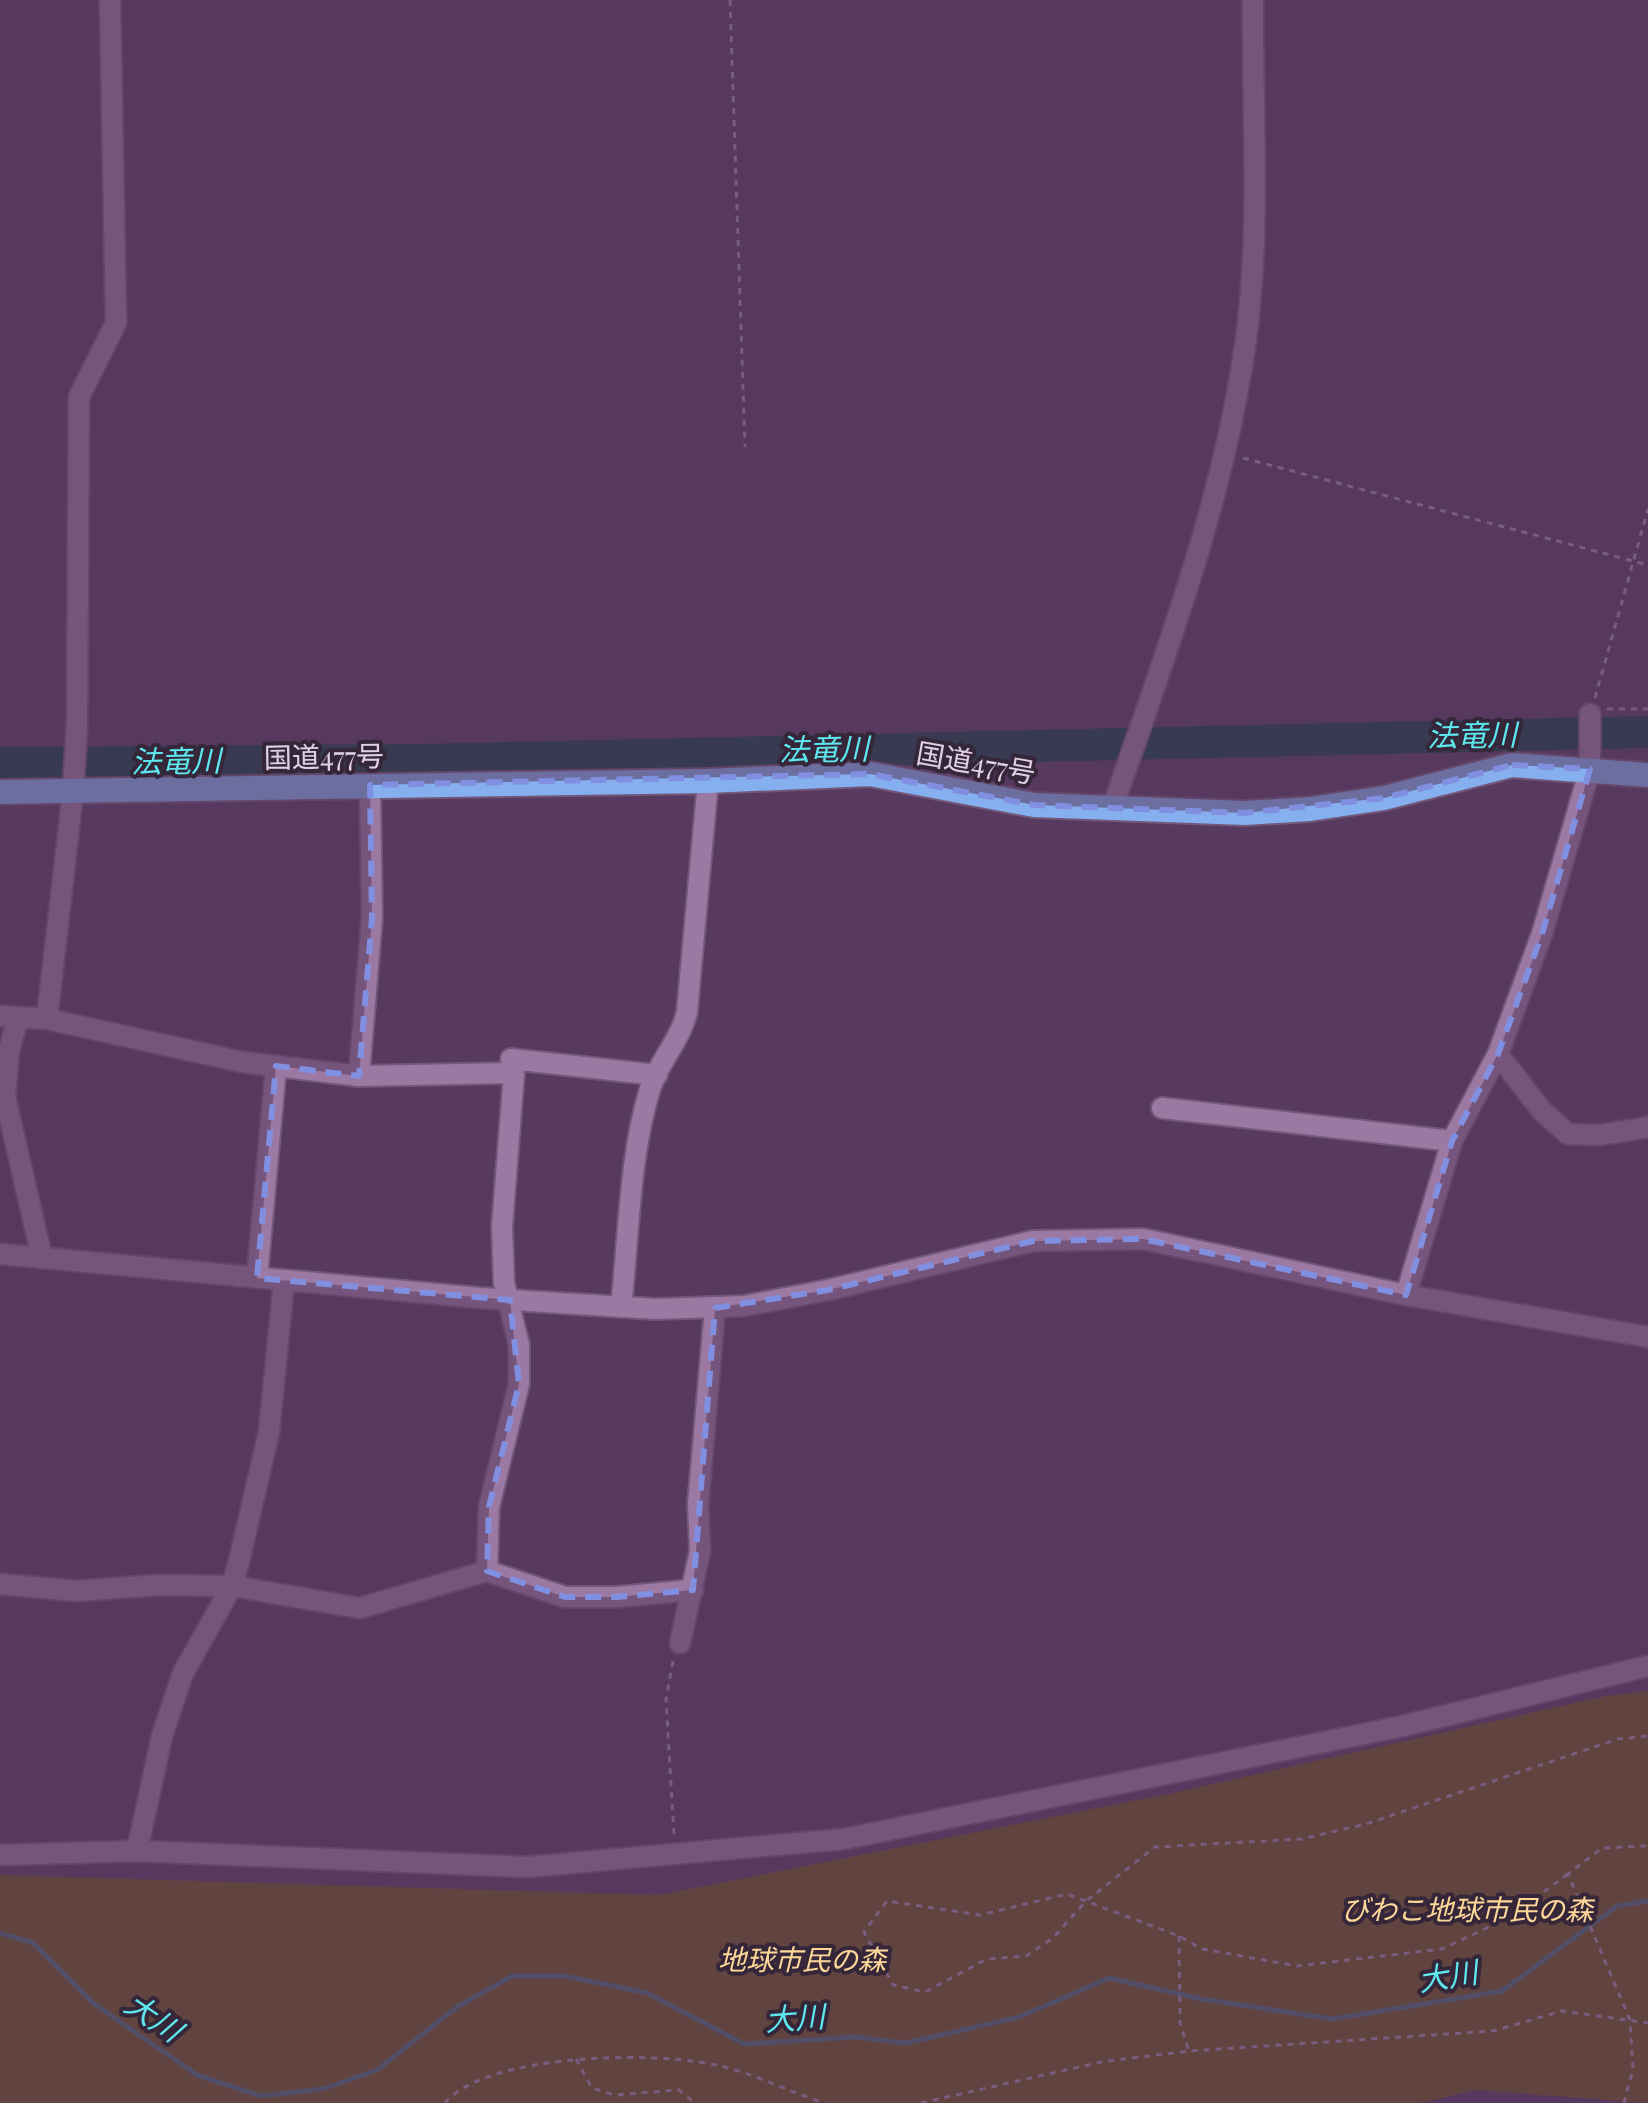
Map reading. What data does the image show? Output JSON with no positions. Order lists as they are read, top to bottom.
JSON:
{
  "streets": {
    "highway": ["国道477号"]
  },
  "water": ["法竜川", "大川"],
  "parks": ["びわこ地球市民の森", "地球市民の森"]
}
